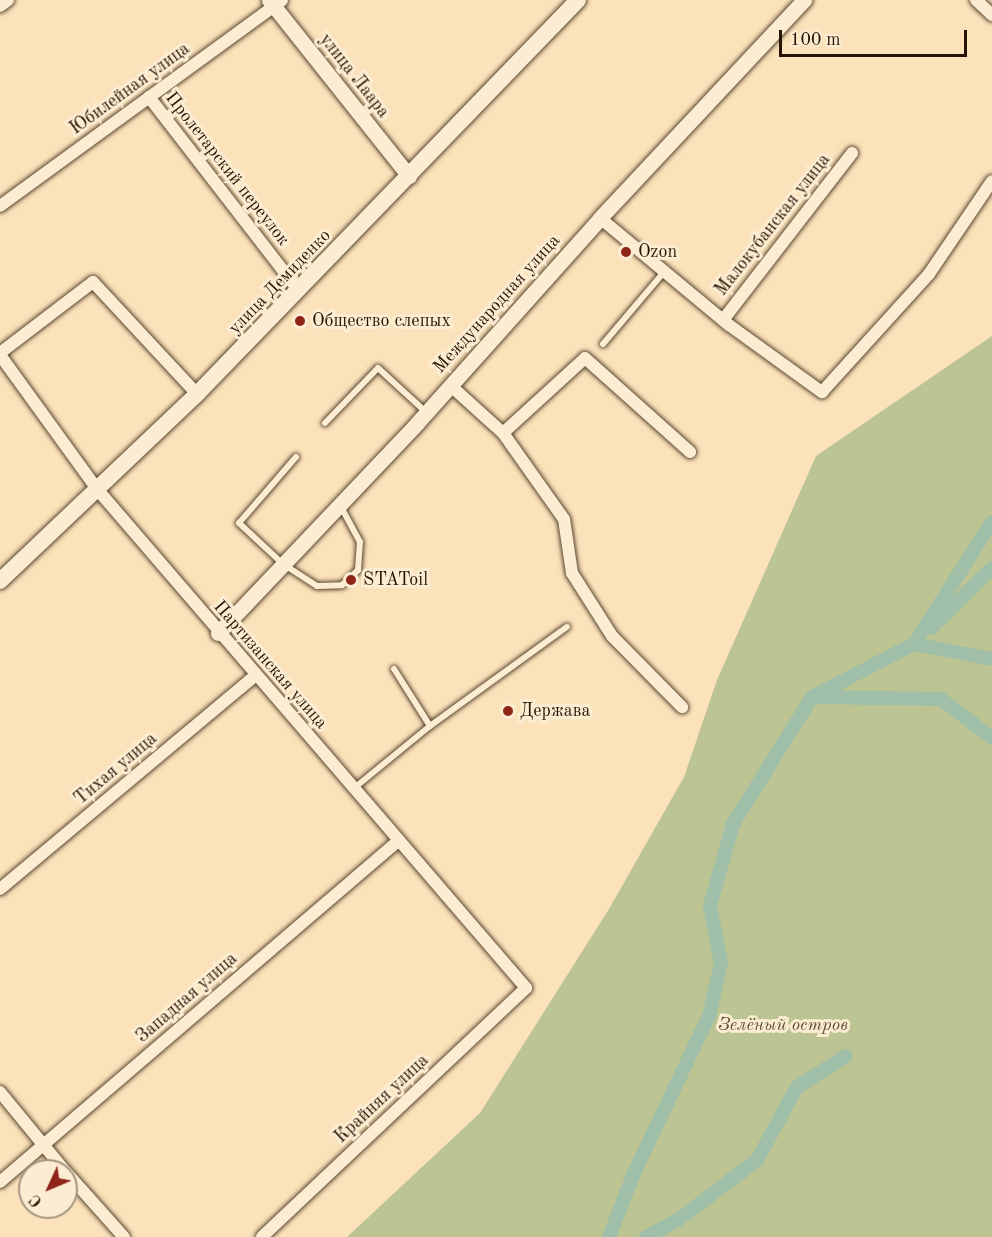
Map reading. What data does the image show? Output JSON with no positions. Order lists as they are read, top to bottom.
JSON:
{
  "streets": {
    "main road": ["улица Демиденко"],
    "street": [
      "улица Лаара",
      "Юбилейная улица",
      "Пролетарский переулок",
      "Малокубанская улица",
      "Международная улица",
      "Партизанская улица",
      "Тихая улица",
      "Западная улица",
      "Крайняя улица"
    ]
  },
  "crossings": [
    ["улица Лаара", "Юбилейная улица"],
    ["улица Лаара", "улица Демиденко"],
    ["Юбилейная улица", "Пролетарский переулок"],
    ["Пролетарский переулок", "улица Демиденко"],
    ["Малокубанская улица", "Международная улица"],
    ["улица Демиденко", "Партизанская улица"],
    ["Международная улица", "Партизанская улица"],
    ["Партизанская улица", "Тихая улица"],
    ["Партизанская улица", "Западная улица"],
    ["Партизанская улица", "Крайняя улица"]
  ],
  "parks": ["Зелёный остров"],
  "places": [
    "Ozon",
    "Общество слепых",
    "STAToil",
    "Держава"
  ],
  "scale_bar": "100 m",
  "north": "bottom left"
}
